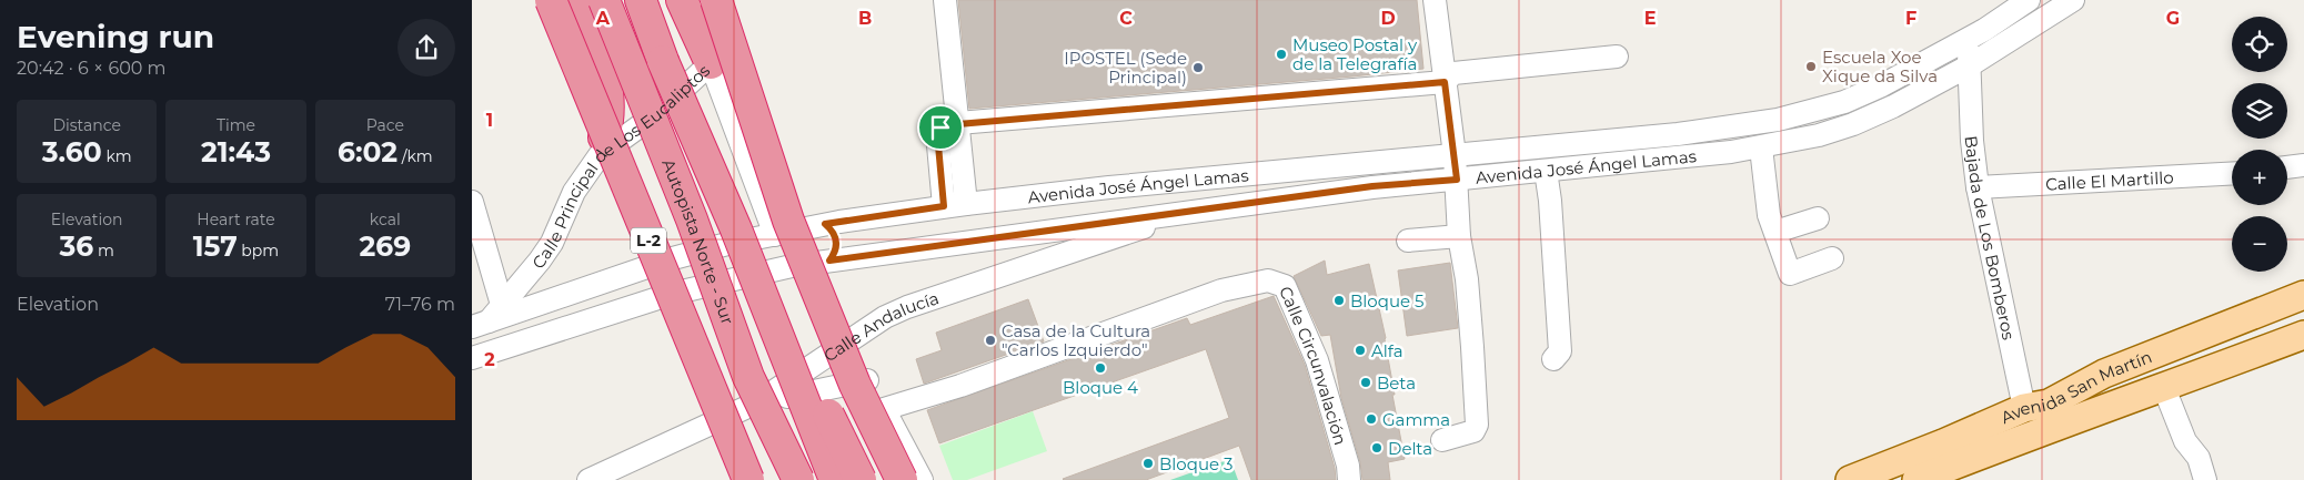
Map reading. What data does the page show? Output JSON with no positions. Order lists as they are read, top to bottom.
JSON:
{
  "streets": {
    "highway": ["L-2", "Autopista Norte - Sur"],
    "main road": ["Avenida San Martín"],
    "street": [
      "Calle Principal de Los Eucaliptos",
      "Avenida José Ángel Lamas",
      "Calle El Martillo",
      "Bajada de Los Bomberos",
      "Calle Andalucía",
      "Calle Circunvalación"
    ]
  },
  "crossings": [
    ["Calle Principal de Los Eucaliptos", "Avenida José Ángel Lamas"],
    ["Avenida José Ángel Lamas", "Bajada de Los Bomberos"],
    ["Avenida José Ángel Lamas", "Calle Andalucía"],
    ["Calle El Martillo", "Bajada de Los Bomberos"],
    ["Bajada de Los Bomberos", "Avenida San Martín"],
    ["Autopista Norte - Sur", "Calle Andalucía"]
  ],
  "places": [
    "Museo Postal y de la Telegrafía",
    "Escuela Xoe Xique da Silva",
    "IPOSTEL (Sede Principal)",
    "Bloque 5",
    "Casa de la Cultura \"Carlos Izquierdo\"",
    "Alfa",
    "Bloque 4",
    "Beta",
    "Gamma",
    "Delta",
    "Bloque 3"
  ],
  "page": {
    "heading": ["Evening run", "20:42 · 6 × 600 m"],
    "map_buttons": ["+", "−"],
    "stats": [
      ["Distance", "3.60 km"],
      ["Time", "21:43"],
      ["Pace", "6:02 /km"],
      ["Elevation", "36 m"],
      ["Heart rate", "157 bpm"],
      ["kcal", "269"]
    ],
    "chart": ["Elevation", "71–76 m"]
  },
  "grid": {
    "columns": [
      "A",
      "B",
      "C",
      "D",
      "E",
      "F",
      "G"
    ],
    "rows": ["1", "2"]
  }
}
